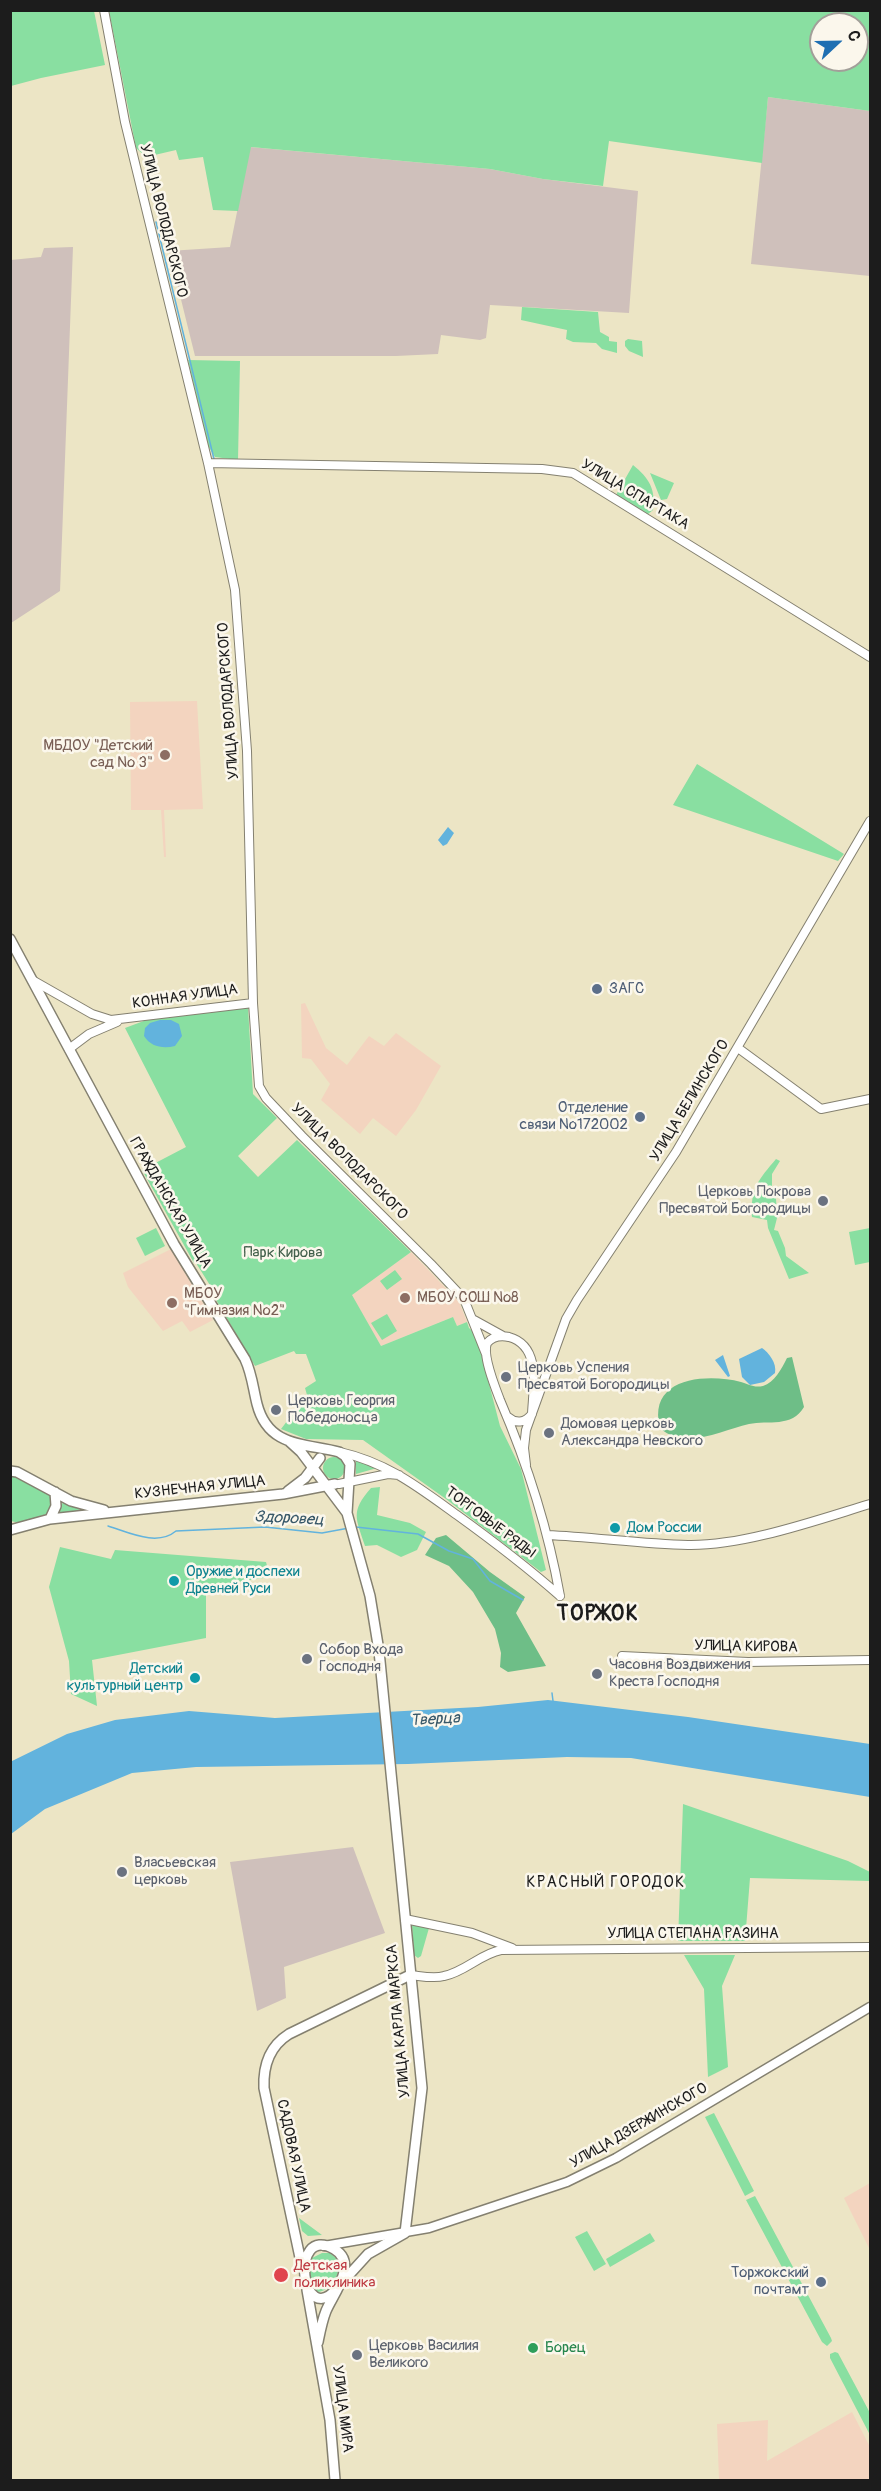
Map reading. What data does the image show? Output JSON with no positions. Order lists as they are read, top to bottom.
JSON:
{
  "streets": {
    "main road": [
      "ГРАЖДАНСКАЯ УЛИЦА",
      "КУЗНЕЧНАЯ УЛИЦА",
      "УЛИЦА СТЕПАНА РАЗИНА",
      "УЛИЦА КАРЛА МАРКСА",
      "УЛИЦА ДЗЕРЖИНСКОГО",
      "САДОВАЯ УЛИЦА",
      "УЛИЦА МИРА"
    ],
    "street": [
      "УЛИЦА ВОЛОДАРСКОГО",
      "УЛИЦА СПАРТАКА",
      "КОННАЯ УЛИЦА",
      "УЛИЦА БЕЛИНСКОГО",
      "ТОРГОВЫЕ РЯДЫ",
      "УЛИЦА КИРОВА"
    ]
  },
  "crossings": [
    ["УЛИЦА ВОЛОДАРСКОГО", "УЛИЦА СПАРТАКА"],
    ["УЛИЦА ВОЛОДАРСКОГО", "КОННАЯ УЛИЦА"],
    ["УЛИЦА ВОЛОДАРСКОГО", "УЛИЦА БЕЛИНСКОГО"],
    ["КОННАЯ УЛИЦА", "ГРАЖДАНСКАЯ УЛИЦА"],
    ["ГРАЖДАНСКАЯ УЛИЦА", "КУЗНЕЧНАЯ УЛИЦА"],
    ["ГРАЖДАНСКАЯ УЛИЦА", "ТОРГОВЫЕ РЯДЫ"],
    ["ГРАЖДАНСКАЯ УЛИЦА", "УЛИЦА КАРЛА МАРКСА"],
    ["КУЗНЕЧНАЯ УЛИЦА", "ТОРГОВЫЕ РЯДЫ"],
    ["УЛИЦА СТЕПАНА РАЗИНА", "УЛИЦА КАРЛА МАРКСА"],
    ["УЛИЦА СТЕПАНА РАЗИНА", "САДОВАЯ УЛИЦА"],
    ["УЛИЦА КАРЛА МАРКСА", "УЛИЦА ДЗЕРЖИНСКОГО"],
    ["УЛИЦА ДЗЕРЖИНСКОГО", "САДОВАЯ УЛИЦА"],
    ["УЛИЦА ДЗЕРЖИНСКОГО", "УЛИЦА МИРА"],
    ["САДОВАЯ УЛИЦА", "УЛИЦА МИРА"]
  ],
  "districts": ["ТОРЖОК", "КРАСНЫЙ ГОРОДОК"],
  "water": ["Здоровец", "Тверца"],
  "parks": ["Парк Кирова"],
  "places": [
    "МБДОУ \"Детский сад № 3\"",
    "ЗАГС",
    "Отделение связи №172002",
    "Церковь Покрова Пресвятой Богородицы",
    "МБОУ СОШ №8",
    "МБОУ \"Гимназия №2\"",
    "Церковь Успения Пресвятой Богородицы",
    "Церковь Георгия Победоносца",
    "Домовая церковь Александра Невского",
    "Дом России",
    "Оружие и доспехи Древней Руси",
    "Собор Входа Господня",
    "Часовня Воздвижения Креста Господня",
    "Детский культурный центр",
    "Власьевская церковь",
    "Детская поликлиника",
    "Торжокский почтамт",
    "Борец",
    "Церковь Василия Великого"
  ],
  "north": "right"
}
